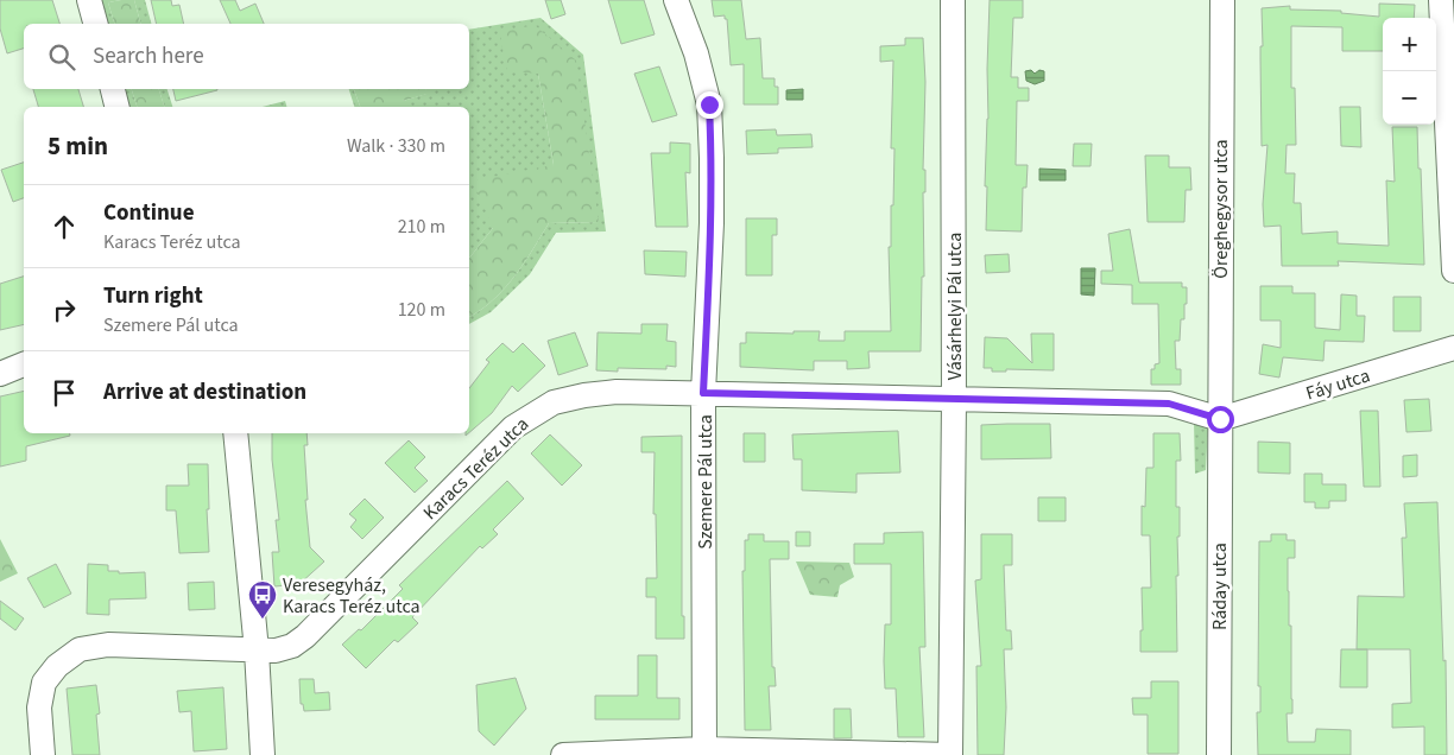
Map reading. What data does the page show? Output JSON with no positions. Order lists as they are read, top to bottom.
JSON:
{
  "streets": {
    "street": [
      "Öreghegysor utca",
      "Vásárhelyi Pál utca",
      "Fáy utca",
      "Karacs Teréz utca",
      "Szemere Pál utca",
      "Ráday utca"
    ]
  },
  "crossings": [
    ["Öreghegysor utca", "Fáy utca"],
    ["Öreghegysor utca", "Karacs Teréz utca"],
    ["Öreghegysor utca", "Ráday utca"],
    ["Vásárhelyi Pál utca", "Karacs Teréz utca"],
    ["Fáy utca", "Karacs Teréz utca"],
    ["Fáy utca", "Ráday utca"],
    ["Karacs Teréz utca", "Szemere Pál utca"],
    ["Karacs Teréz utca", "Ráday utca"]
  ],
  "places": {
    "bus stop": ["Veresegyház, Karacs Teréz utca"]
  },
  "page": {
    "map_buttons": ["+", "−"],
    "search": "Search here",
    "heading": ["5 min", "Walk · 330 m"],
    "list": [
      ["Continue", "Karacs Teréz utca", "210 m"],
      ["Turn right", "Szemere Pál utca", "120 m"],
      "Arrive at destination"
    ]
  }
}
